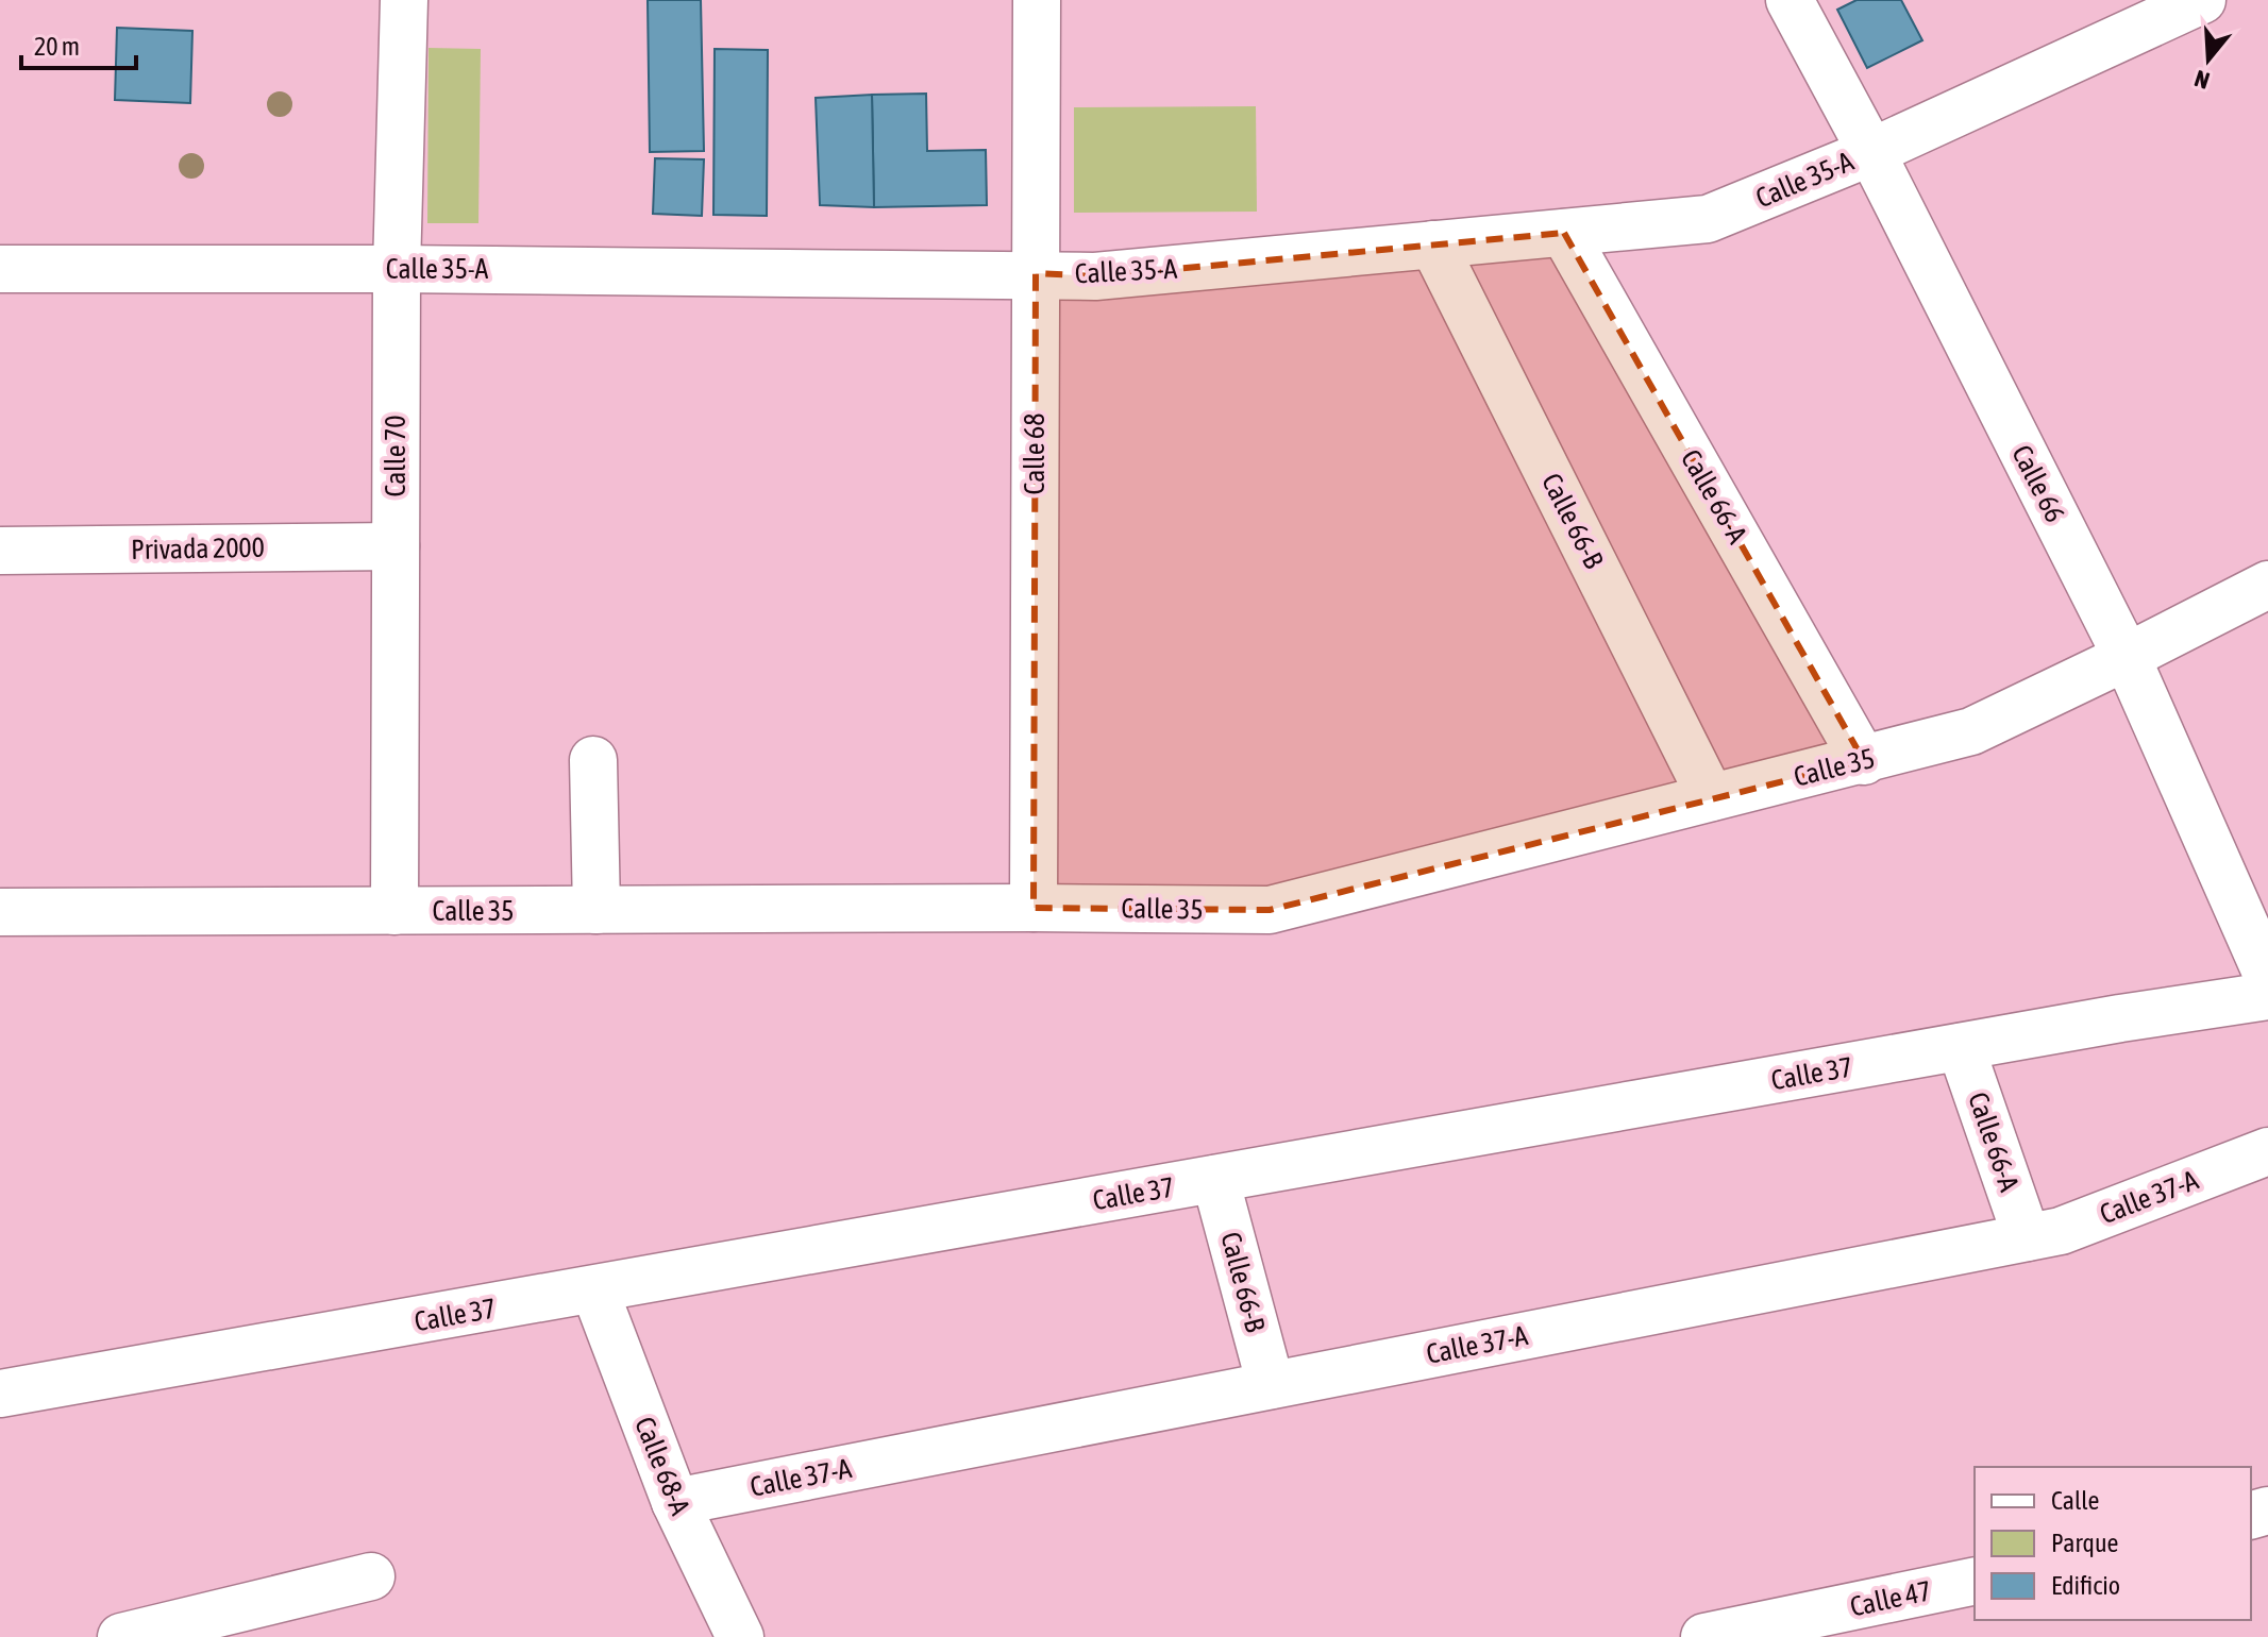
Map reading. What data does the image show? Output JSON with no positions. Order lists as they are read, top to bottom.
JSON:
{
  "streets": {
    "street": [
      "Calle 35-A",
      "Calle 68",
      "Calle 70",
      "Calle 66",
      "Calle 66-A",
      "Calle 66-B",
      "Privada 2000",
      "Calle 35",
      "Calle 37",
      "Calle 37-A",
      "Calle 68-A",
      "Calle 47"
    ]
  },
  "crossings": [
    ["Calle 35-A", "Calle 68"],
    ["Calle 35-A", "Calle 70"],
    ["Calle 35-A", "Calle 66"],
    ["Calle 35-A", "Calle 66-A"],
    ["Calle 35-A", "Calle 66-B"],
    ["Calle 68", "Calle 35"],
    ["Calle 70", "Privada 2000"],
    ["Calle 70", "Calle 35"],
    ["Calle 66", "Calle 35"],
    ["Calle 66-A", "Calle 35"],
    ["Calle 66-A", "Calle 37"],
    ["Calle 66-A", "Calle 37-A"],
    ["Calle 66-B", "Calle 35"],
    ["Calle 66-B", "Calle 37"],
    ["Calle 66-B", "Calle 37-A"],
    ["Calle 37", "Calle 68-A"],
    ["Calle 37-A", "Calle 68-A"]
  ],
  "legend": ["Calle", "Parque", "Edificio"],
  "scale_bar": "20 m",
  "north": "bottom"
}
